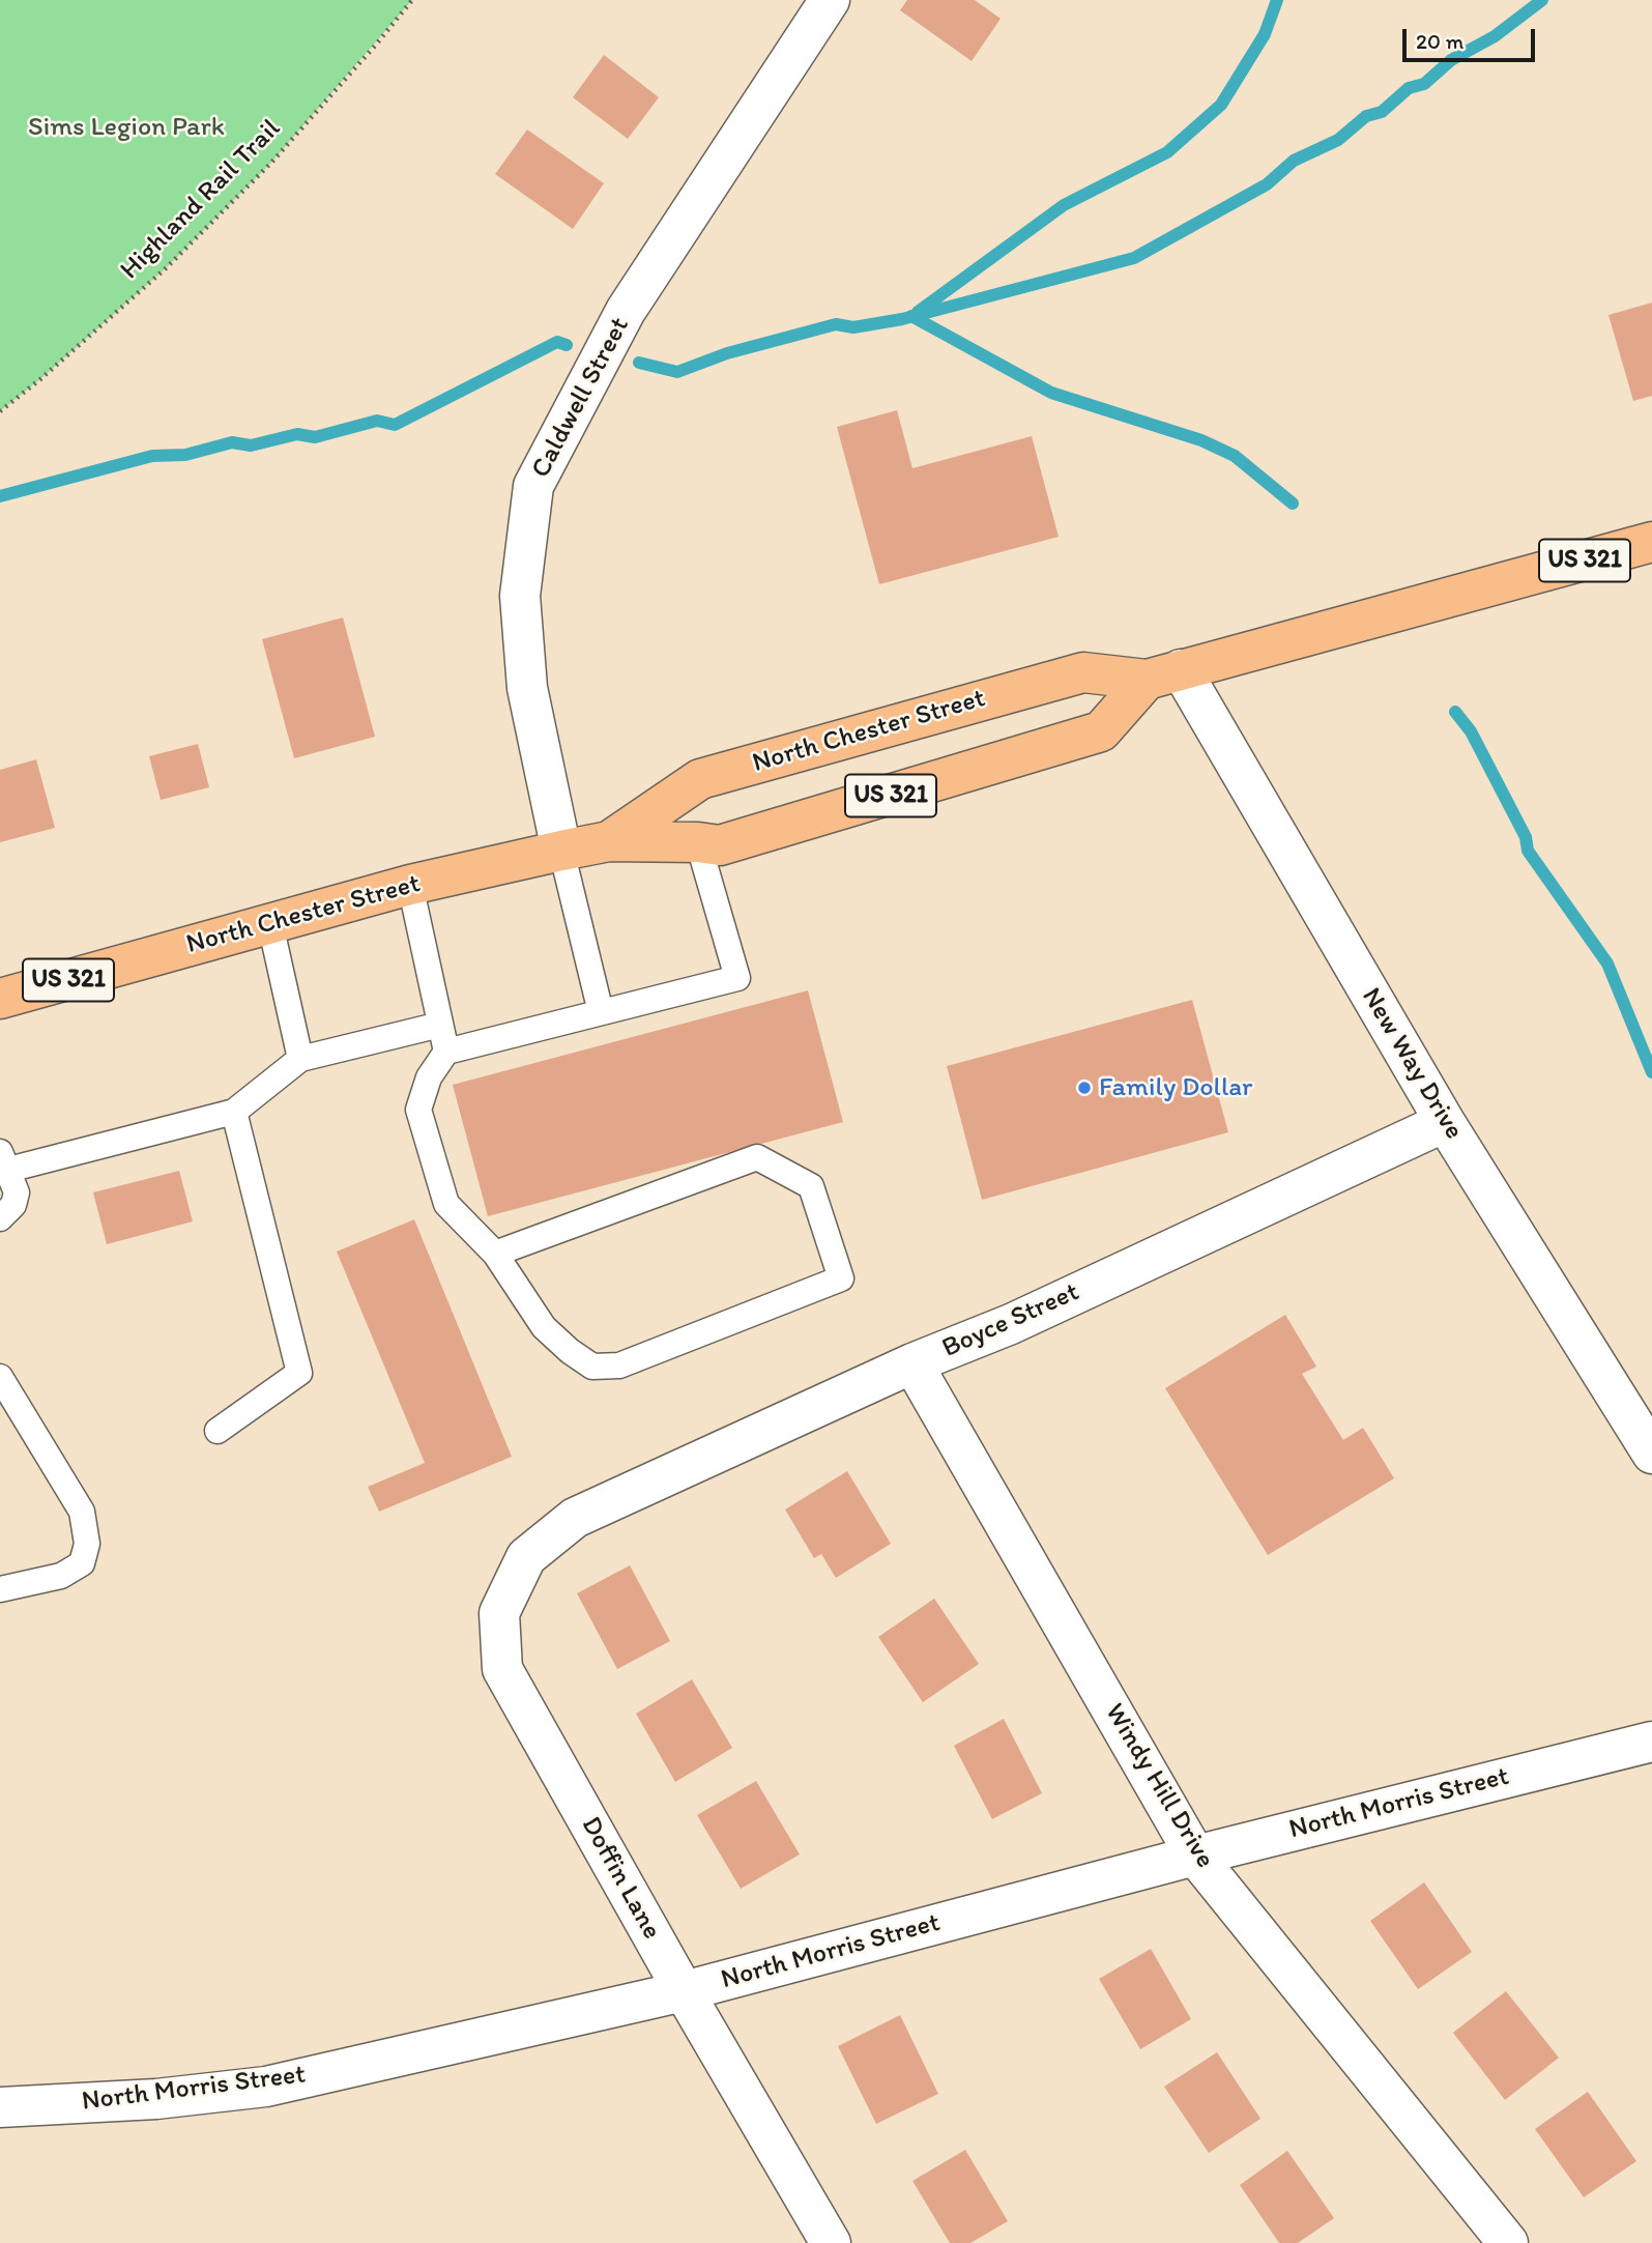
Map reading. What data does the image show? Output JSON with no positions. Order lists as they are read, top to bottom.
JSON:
{
  "streets": {
    "main road": ["US 321", "North Chester Street"],
    "street": [
      "Caldwell Street",
      "New Way Drive",
      "Boyce Street",
      "Windy Hill Drive",
      "North Morris Street",
      "Doffin Lane"
    ],
    "path": ["Highland Rail Trail"]
  },
  "crossings": [
    ["Caldwell Street", "North Chester Street"],
    ["North Chester Street", "New Way Drive"],
    ["New Way Drive", "Boyce Street"],
    ["Boyce Street", "Windy Hill Drive"],
    ["Boyce Street", "Doffin Lane"],
    ["Windy Hill Drive", "North Morris Street"],
    ["North Morris Street", "Doffin Lane"]
  ],
  "parks": ["Sims Legion Park"],
  "places": ["Family Dollar"],
  "scale_bar": "20 m"
}
